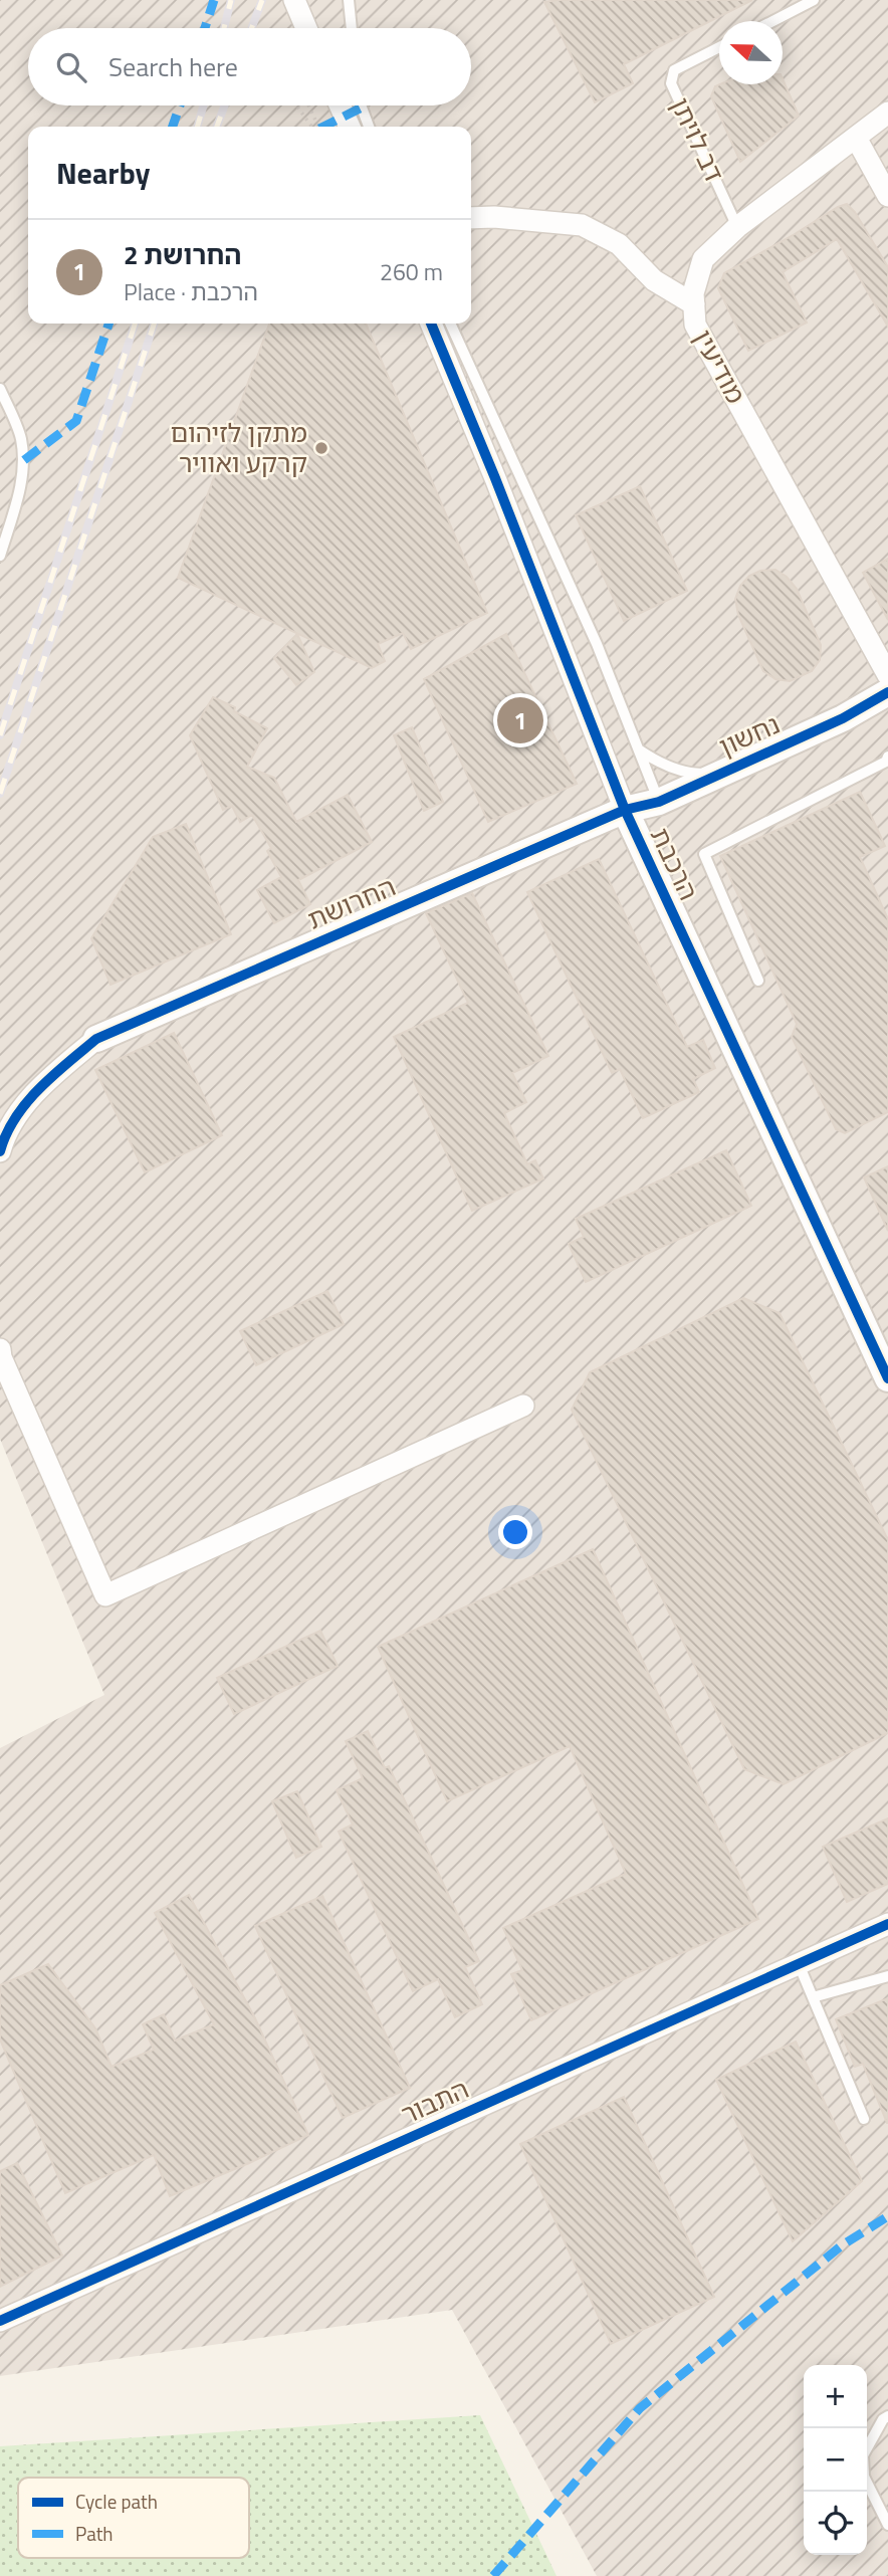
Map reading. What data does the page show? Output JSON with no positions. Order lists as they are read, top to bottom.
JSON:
{
  "streets": {
    "street": [
      "מודיעין",
      "נחשון",
      "הרכבת",
      "החרושת",
      "התבור"
    ],
    "lane": ["דב לויתן"]
  },
  "crossings": [
    ["דב לויתן", "מודיעין"],
    ["נחשון", "הרכבת"],
    ["נחשון", "החרושת"],
    ["הרכבת", "החרושת"]
  ],
  "places": ["מתקן לזיהום קרקע ואוויר"],
  "legend": ["Cycle path", "Path"],
  "north": "left",
  "page": {
    "search": "Search here",
    "heading": "Nearby",
    "list": [
      {
        "mark": "1",
        "name": "החרושת 2",
        "note": "Place · הרכבת",
        "value": "260 m"
      }
    ],
    "pins": "1",
    "map_buttons": ["+", "−"]
  }
}
